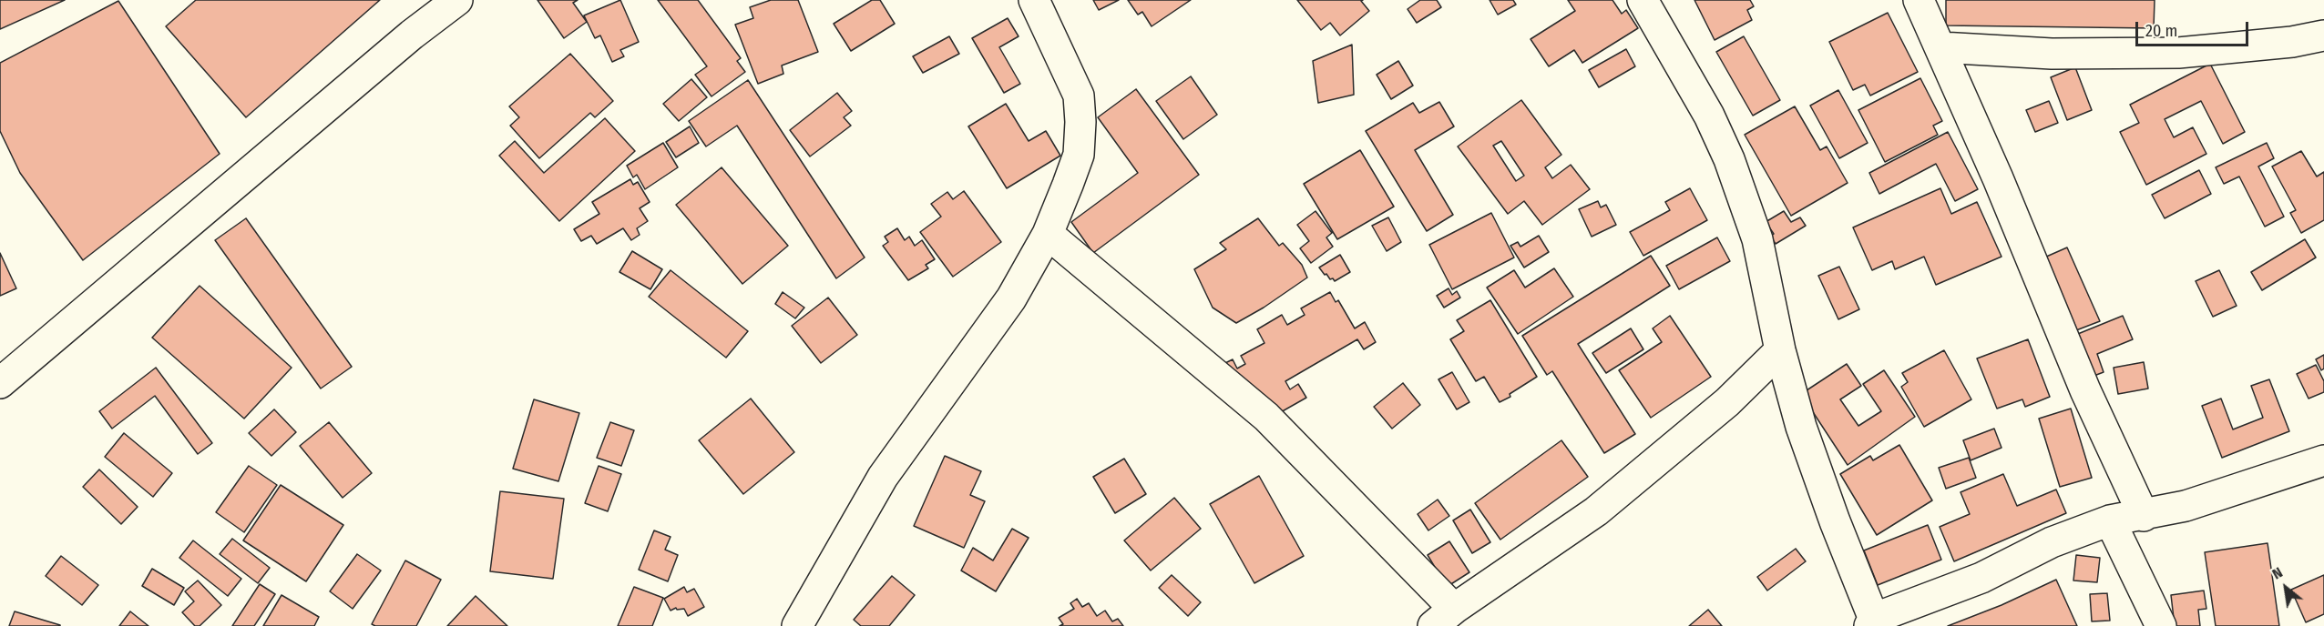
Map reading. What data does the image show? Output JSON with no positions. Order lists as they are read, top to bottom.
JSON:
{
  "scale_bar": "20 m",
  "north": "top left"
}
